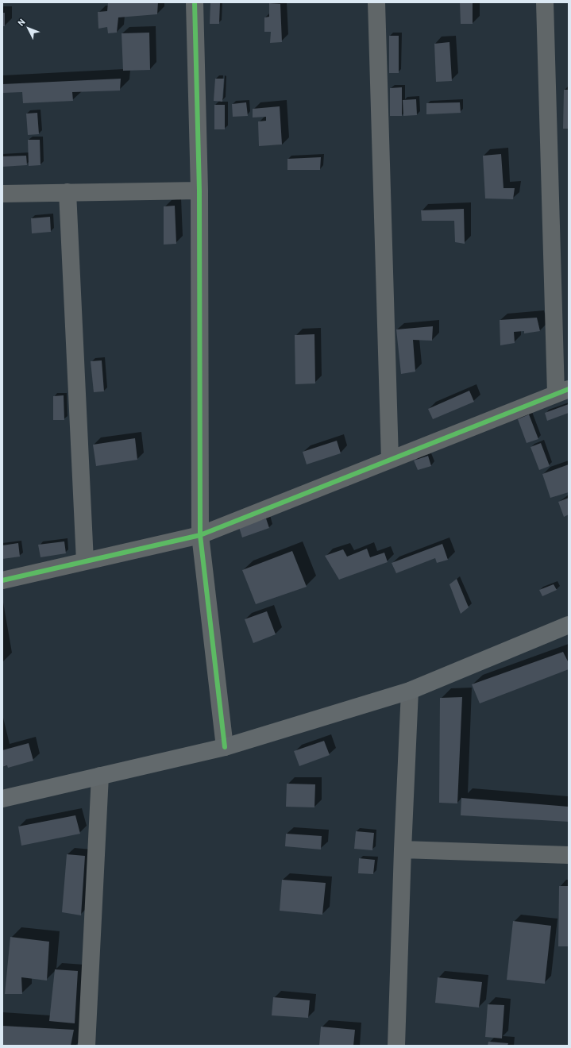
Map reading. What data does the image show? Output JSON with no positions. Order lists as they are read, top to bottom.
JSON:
{
  "north": "top left"
}
